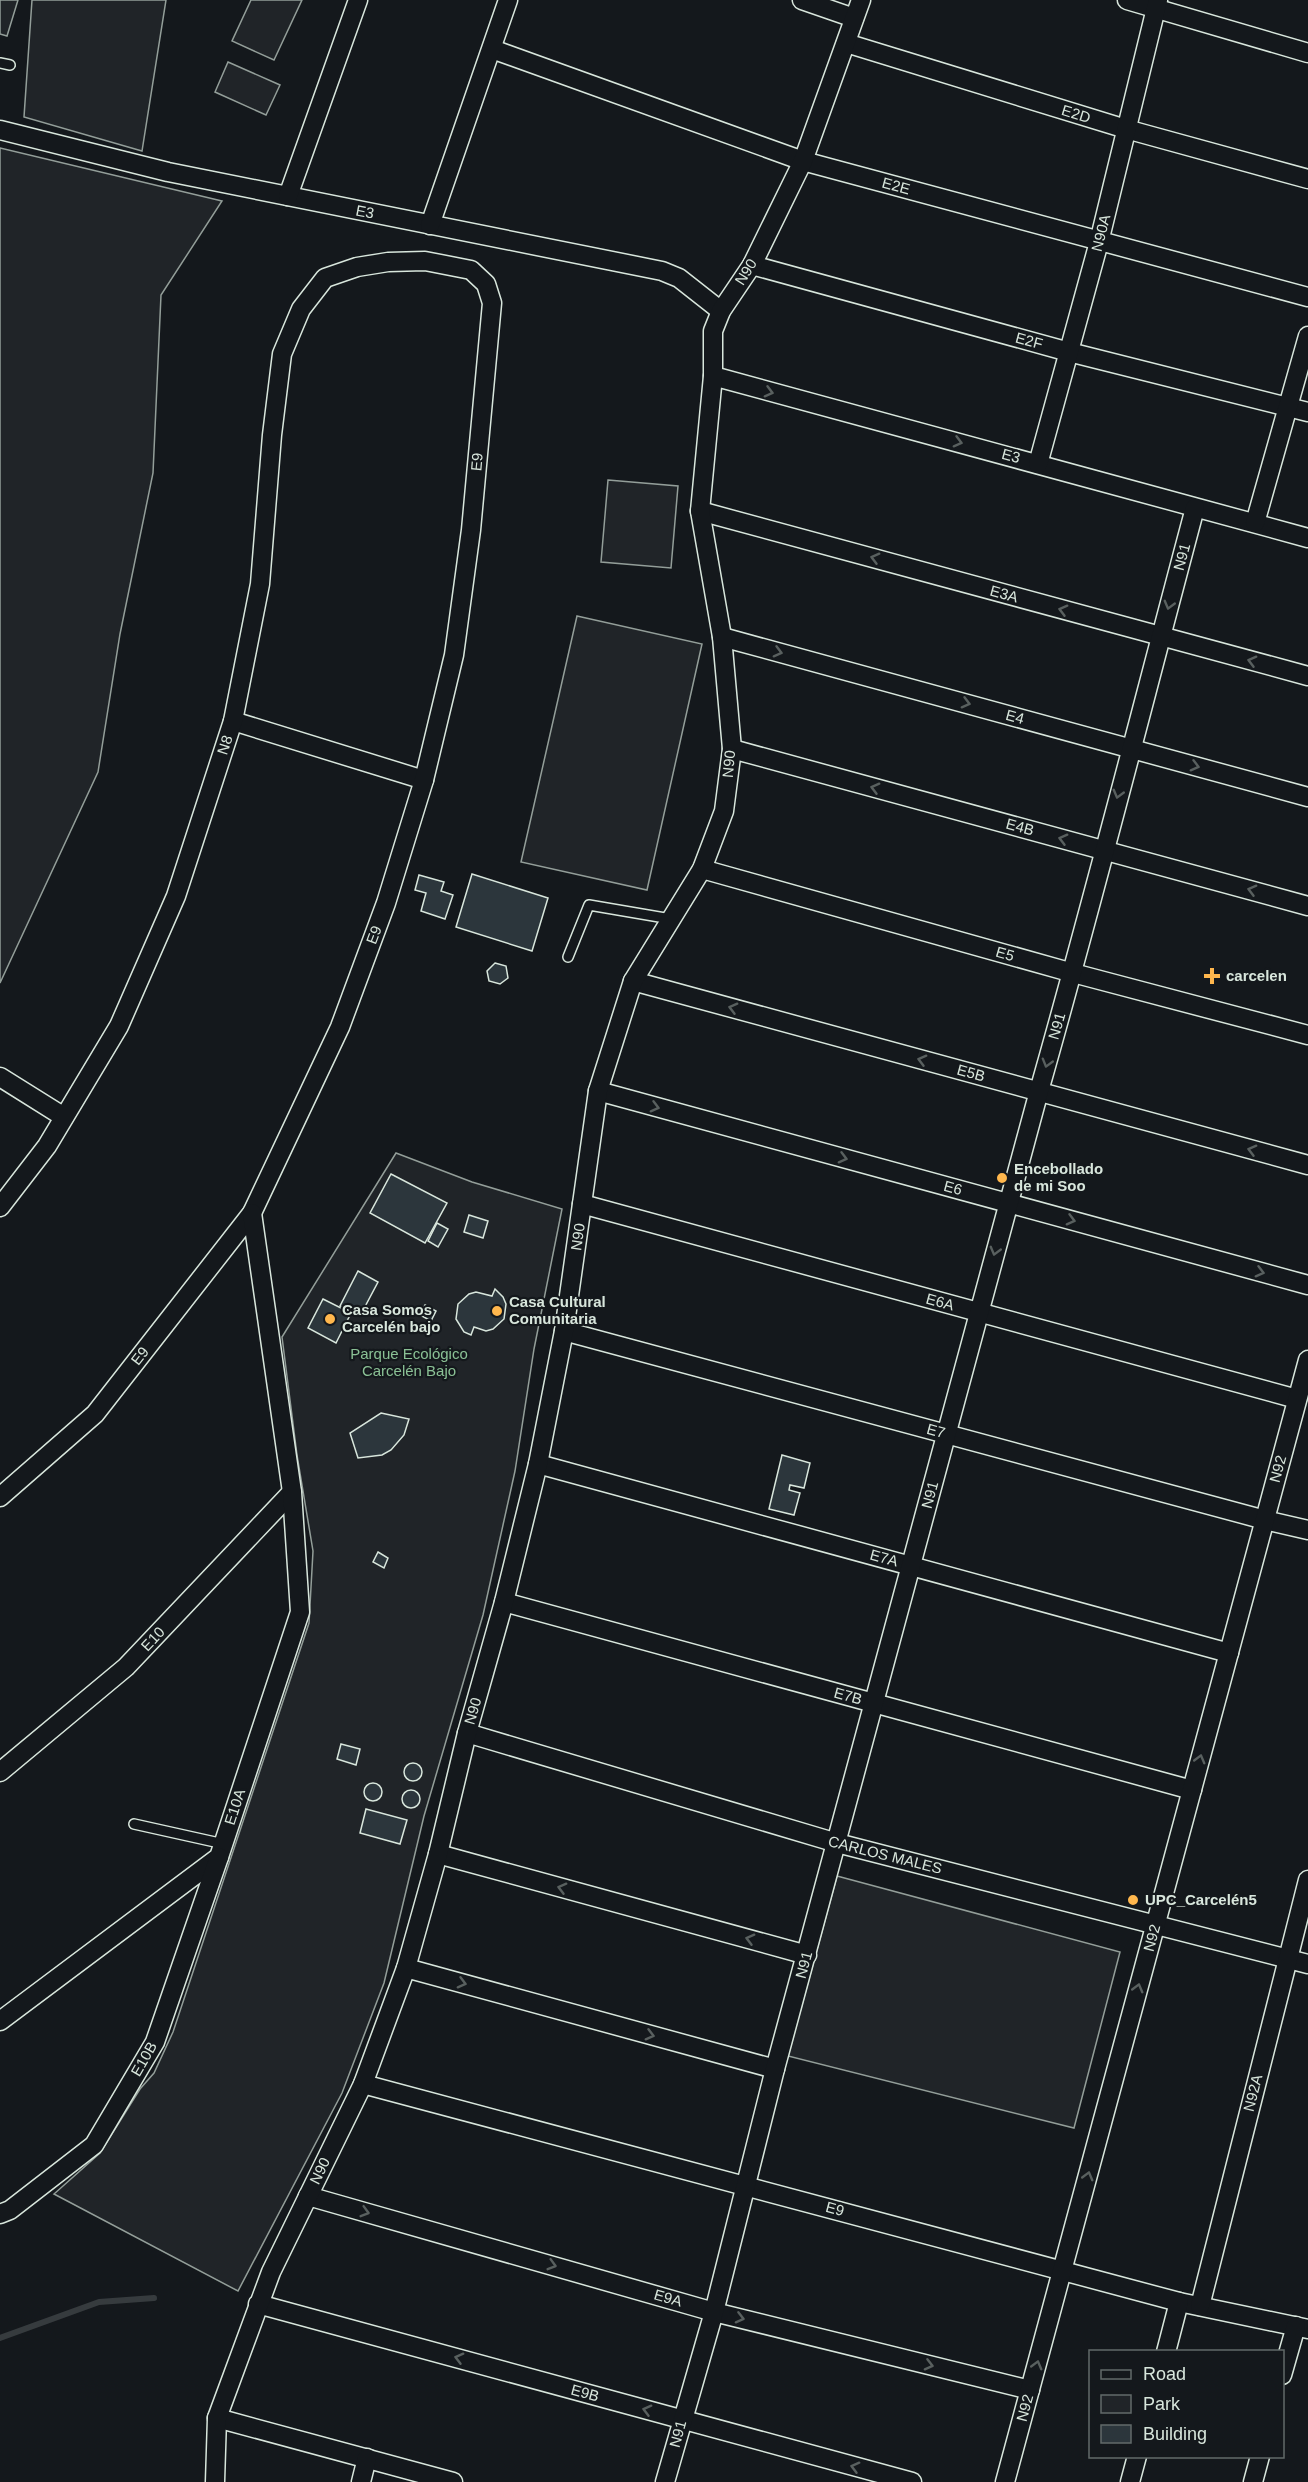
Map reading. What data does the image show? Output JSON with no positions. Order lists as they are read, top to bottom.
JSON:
{
  "streets": {
    "street": [
      "E2D",
      "E2E",
      "E3",
      "N90A",
      "N90",
      "E2F",
      "E9",
      "N91",
      "E3A",
      "E4",
      "N8",
      "E4B",
      "E5",
      "E5B",
      "E6",
      "E6A",
      "E7",
      "N92",
      "E7A",
      "E10",
      "E7B",
      "E10A",
      "CARLOS MALES",
      "E10B",
      "N92A",
      "E9A",
      "E9B"
    ]
  },
  "crossings": [
    ["E2D", "N90A"],
    ["E2D", "N90"],
    ["E2E", "N90A"],
    ["E2E", "N90"],
    ["E3", "N90A"],
    ["E3", "N90"],
    ["E3", "N91"],
    ["N90A", "E2F"],
    ["N90", "E2F"],
    ["N90", "E9"],
    ["N90", "E3A"],
    ["N90", "E4"],
    ["N90", "E4B"],
    ["N90", "E5"],
    ["N90", "E5B"],
    ["N90", "E6"],
    ["N90", "E6A"],
    ["N90", "E7"],
    ["N90", "E7A"],
    ["N90", "E7B"],
    ["N90", "CARLOS MALES"],
    ["N90", "E9A"],
    ["N90", "E9B"],
    ["E9", "N91"],
    ["E9", "N8"],
    ["E9", "N92"],
    ["E9", "E10A"],
    ["E9", "N92A"],
    ["N91", "E3A"],
    ["N91", "E4"],
    ["N91", "E4B"],
    ["N91", "E5"],
    ["N91", "E5B"],
    ["N91", "E6"],
    ["N91", "E6A"],
    ["N91", "E7"],
    ["N91", "E7A"],
    ["N91", "E7B"],
    ["N91", "CARLOS MALES"],
    ["N91", "E9A"],
    ["N91", "E9B"],
    ["E6A", "N92"],
    ["E7", "N92"],
    ["N92", "E7A"],
    ["N92", "E7B"],
    ["N92", "CARLOS MALES"],
    ["N92", "E9A"],
    ["E10", "E10A"],
    ["E10A", "E10B"],
    ["CARLOS MALES", "N92A"]
  ],
  "one_way": [
    "E3A",
    "E4",
    "E4B",
    "E5B",
    "E6",
    "N92",
    "E9A"
  ],
  "parks": ["Parque Ecológico Carcelén Bajo"],
  "places": {
    "health": ["carcelen"],
    "other": [
      "Encebollado de mi Soo",
      "Casa Cultural Comunitaria",
      "Casa Somos Carcelén bajo",
      "UPC_Carcelén5"
    ]
  },
  "legend": ["Road", "Park", "Building"]
}
